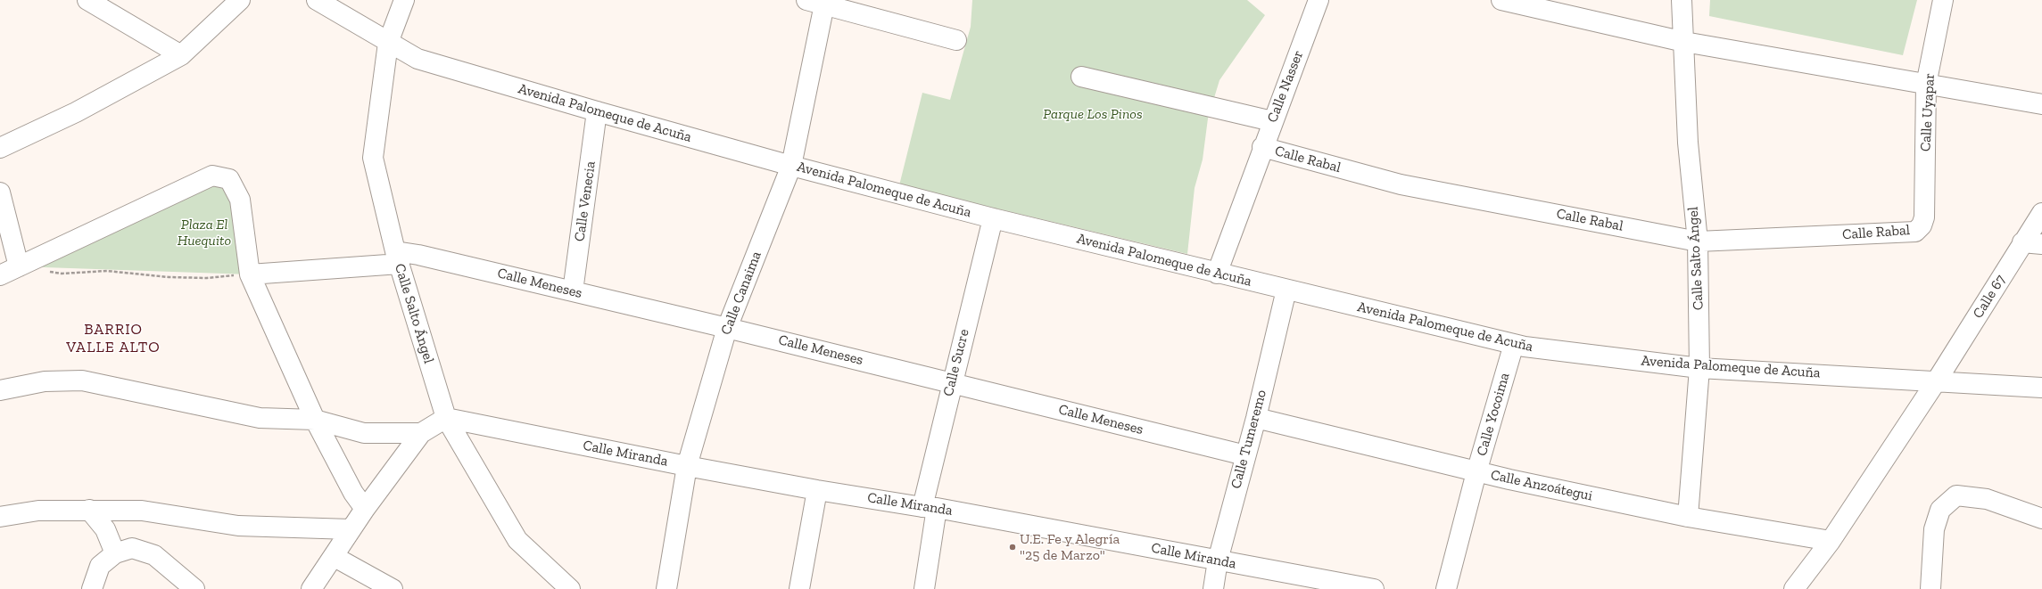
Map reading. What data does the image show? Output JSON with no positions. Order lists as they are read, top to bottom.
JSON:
{
  "streets": {
    "street": [
      "Calle Nasser",
      "Calle Uyapar",
      "Avenida Palomeque de Acuña",
      "Calle Rabal",
      "Calle Venecia",
      "Calle Salto Ángel",
      "Calle Meneses",
      "Calle Canaima",
      "Calle 67",
      "Calle Sucre",
      "Calle Yocoima",
      "Calle Tumeremo",
      "Calle Miranda",
      "Calle Anzoátegui"
    ]
  },
  "crossings": [
    ["Calle Nasser", "Avenida Palomeque de Acuña"],
    ["Calle Nasser", "Calle Rabal"],
    ["Calle Uyapar", "Calle Rabal"],
    ["Avenida Palomeque de Acuña", "Calle Venecia"],
    ["Avenida Palomeque de Acuña", "Calle Salto Ángel"],
    ["Avenida Palomeque de Acuña", "Calle Canaima"],
    ["Avenida Palomeque de Acuña", "Calle 67"],
    ["Avenida Palomeque de Acuña", "Calle Sucre"],
    ["Avenida Palomeque de Acuña", "Calle Yocoima"],
    ["Avenida Palomeque de Acuña", "Calle Tumeremo"],
    ["Calle Rabal", "Calle Salto Ángel"],
    ["Calle Venecia", "Calle Meneses"],
    ["Calle Salto Ángel", "Calle Meneses"],
    ["Calle Salto Ángel", "Calle Miranda"],
    ["Calle Salto Ángel", "Calle Anzoátegui"],
    ["Calle Meneses", "Calle Canaima"],
    ["Calle Meneses", "Calle Sucre"],
    ["Calle Meneses", "Calle Tumeremo"],
    ["Calle Canaima", "Calle Miranda"],
    ["Calle 67", "Calle Anzoátegui"],
    ["Calle Sucre", "Calle Miranda"],
    ["Calle Yocoima", "Calle Anzoátegui"],
    ["Calle Tumeremo", "Calle Miranda"],
    ["Calle Tumeremo", "Calle Anzoátegui"]
  ],
  "districts": ["BARRIO VALLE ALTO"],
  "parks": ["Parque Los Pinos", "Plaza El Huequito"],
  "places": ["U.E. Fe y Alegría \"25 de Marzo\""]
}
